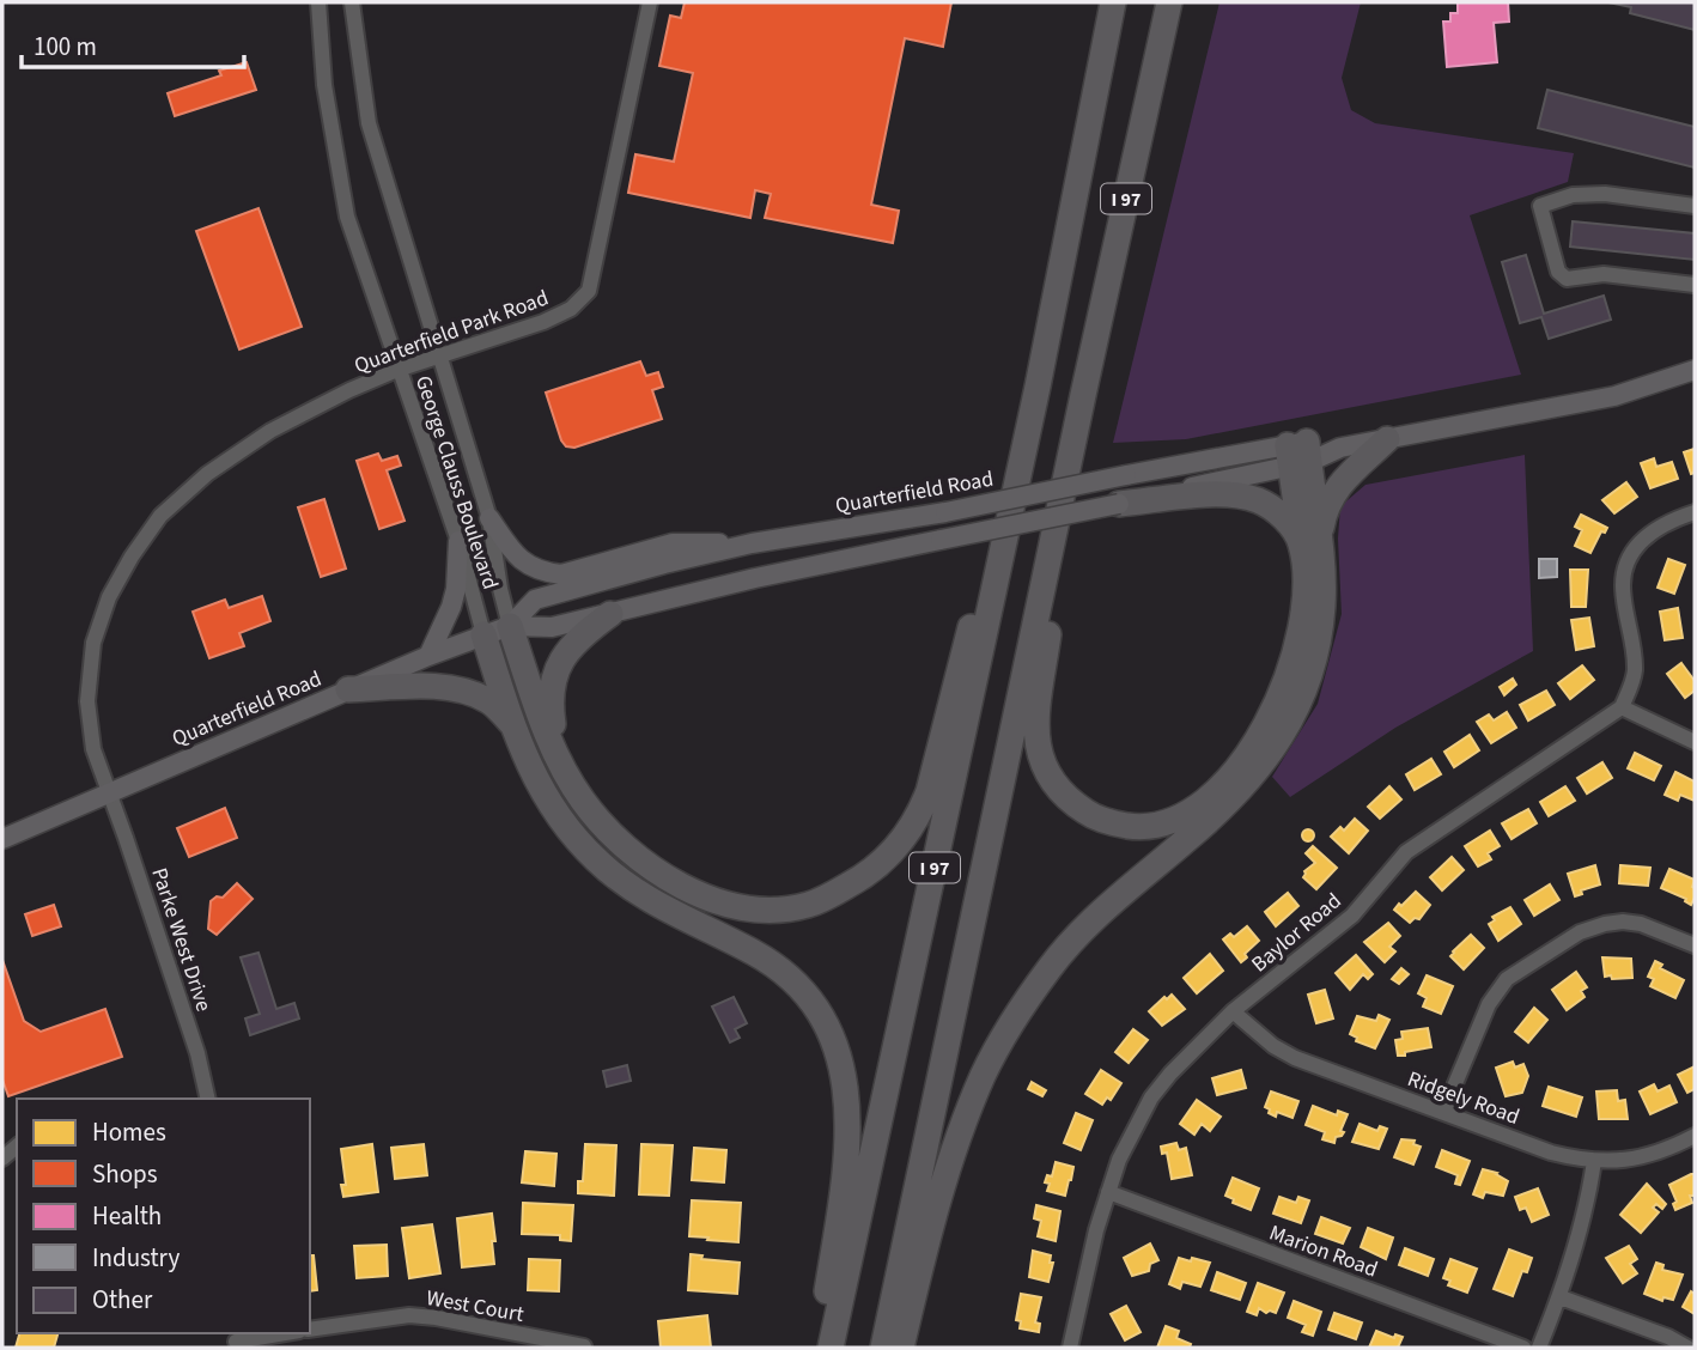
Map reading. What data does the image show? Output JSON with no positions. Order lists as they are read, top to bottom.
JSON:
{
  "streets": {
    "highway": ["I 97"],
    "main road": ["Quarterfield Road"],
    "street": [
      "Quarterfield Park Road",
      "George Clauss Boulevard",
      "Baylor Road",
      "Parke West Drive",
      "Ridgely Road",
      "Marion Road",
      "West Court"
    ]
  },
  "crossings": [
    ["Quarterfield Park Road", "George Clauss Boulevard"],
    ["Quarterfield Park Road", "Quarterfield Road"],
    ["Quarterfield Park Road", "Parke West Drive"],
    ["George Clauss Boulevard", "Quarterfield Road"],
    ["Quarterfield Road", "Parke West Drive"],
    ["Baylor Road", "Ridgely Road"],
    ["Baylor Road", "Marion Road"]
  ],
  "legend": [
    "Homes",
    "Shops",
    "Health",
    "Industry",
    "Other"
  ],
  "scale_bar": "100 m"
}
